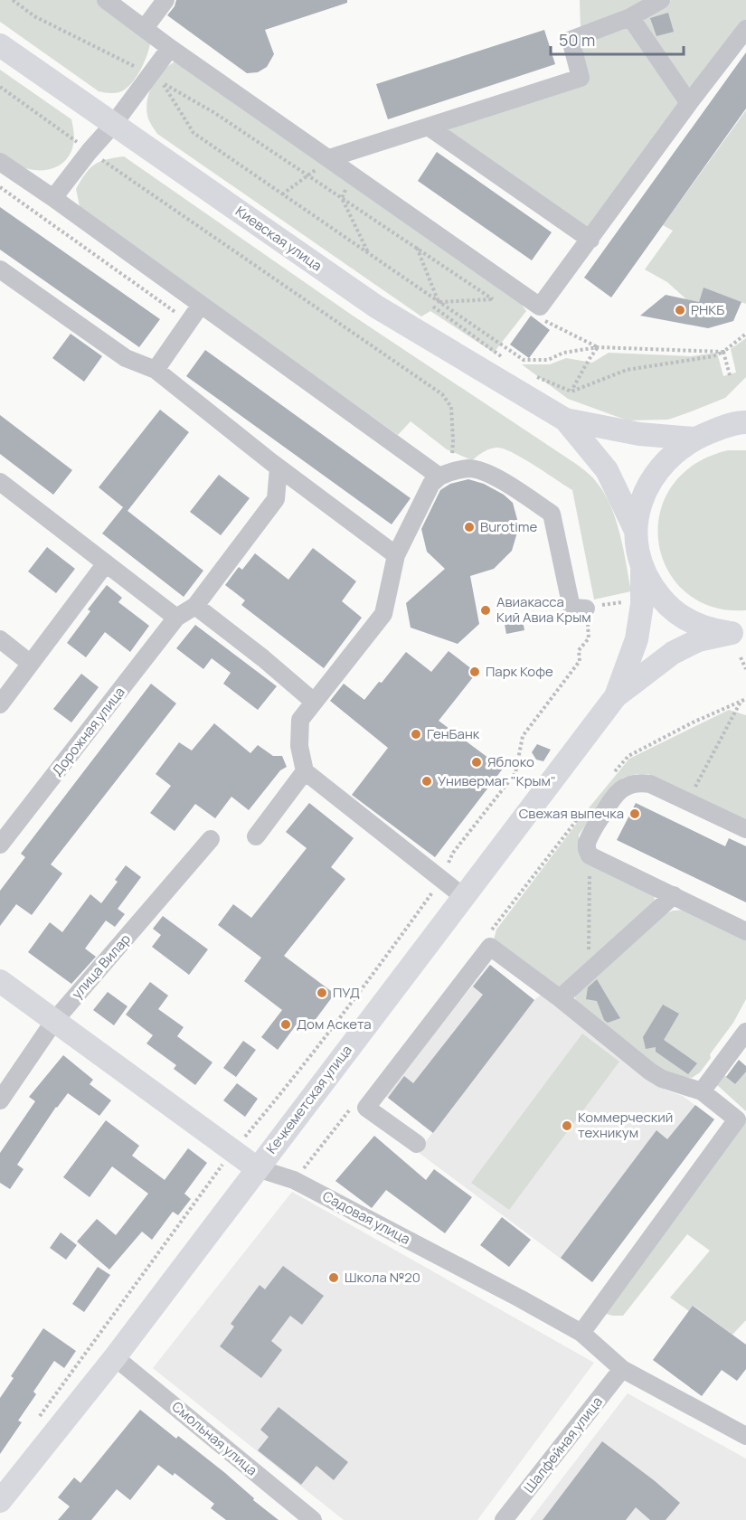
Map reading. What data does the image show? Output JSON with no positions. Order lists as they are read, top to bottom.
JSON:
{
  "streets": {
    "main road": ["Киевская улица", "Кечкеметская улица", "Садовая улица"],
    "street": [
      "Дорожная улица",
      "улица Вилар",
      "Смольная улица",
      "Шалфейная улица"
    ]
  },
  "crossings": [
    ["улица Вилар", "Садовая улица"],
    ["Кечкеметская улица", "Садовая улица"],
    ["Кечкеметская улица", "Смольная улица"],
    ["Садовая улица", "Шалфейная улица"]
  ],
  "places": [
    "РНКБ",
    "Burotime",
    "Авиакасса Кий Авиа Крым",
    "Парк Кофе",
    "ГенБанк",
    "Яблоко",
    "Универмаг \"Крым\"",
    "Свежая выпечка",
    "ПУД",
    "Дом Аскета",
    "Коммерческий техникум",
    "Школа №20"
  ],
  "scale_bar": "50 m"
}
